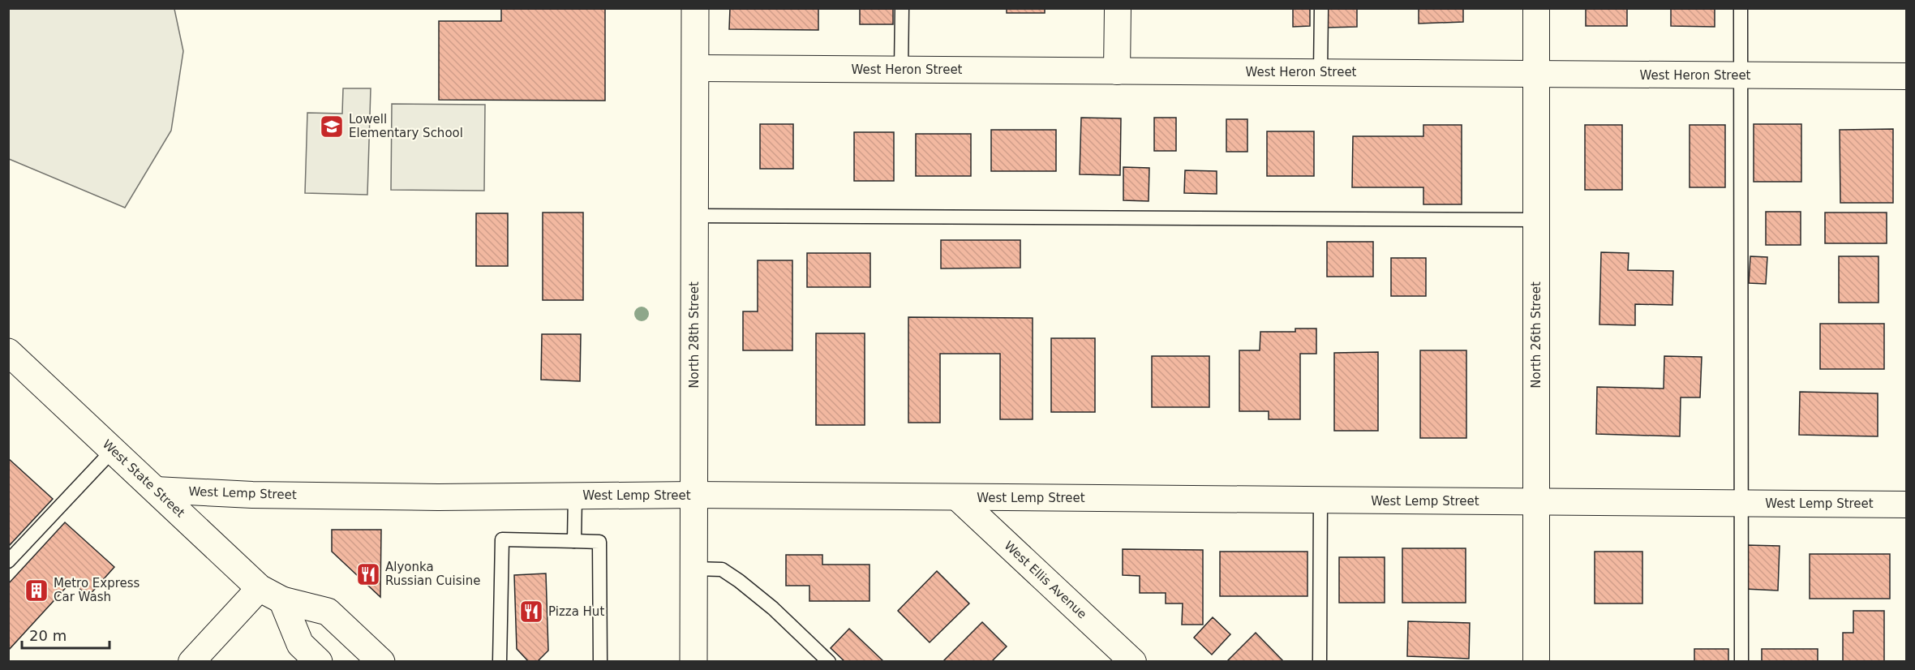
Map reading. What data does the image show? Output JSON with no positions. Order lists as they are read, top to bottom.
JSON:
{
  "streets": {
    "street": [
      "West Heron Street",
      "North 28th Street",
      "North 26th Street",
      "West State Street",
      "West Lemp Street",
      "West Ellis Avenue"
    ]
  },
  "crossings": [
    ["West Heron Street", "North 28th Street"],
    ["West Heron Street", "North 26th Street"],
    ["North 28th Street", "West Lemp Street"],
    ["North 26th Street", "West Lemp Street"],
    ["West State Street", "West Lemp Street"],
    ["West Lemp Street", "West Ellis Avenue"]
  ],
  "places": {
    "school or university": ["Lowell Elementary School"],
    "restaurant": ["Alyonka Russian Cuisine", "Pizza Hut"],
    "building": ["Metro Express Car Wash"]
  },
  "scale_bar": "20 m"
}
